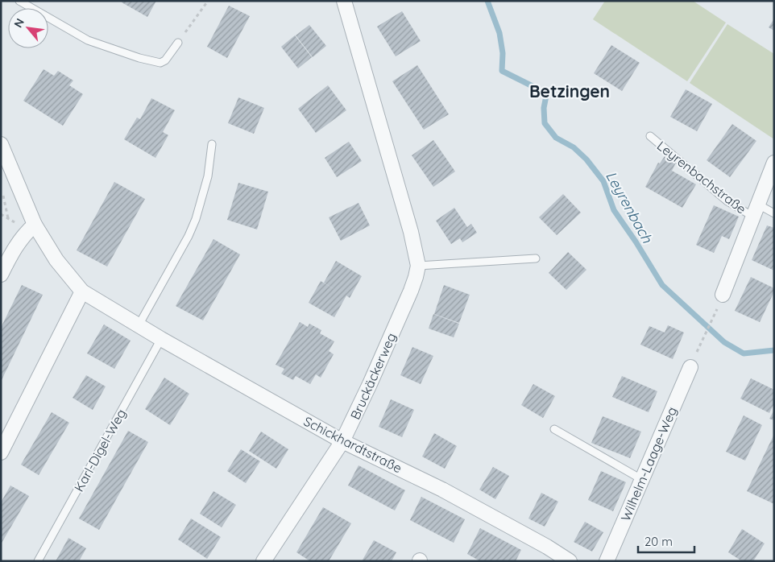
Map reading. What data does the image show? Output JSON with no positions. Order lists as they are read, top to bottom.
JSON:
{
  "streets": {
    "street": [
      "Leyrenbachstraße",
      "Bruckäckerweg",
      "Schickhardtstraße",
      "Wilhelm-Laage-Weg"
    ],
    "lane": ["Karl-Digel-Weg"]
  },
  "crossings": [
    ["Bruckäckerweg", "Schickhardtstraße"],
    ["Schickhardtstraße", "Karl-Digel-Weg"]
  ],
  "districts": ["Betzingen"],
  "water": ["Leyrenbach"],
  "scale_bar": "20 m",
  "north": "top left"
}
